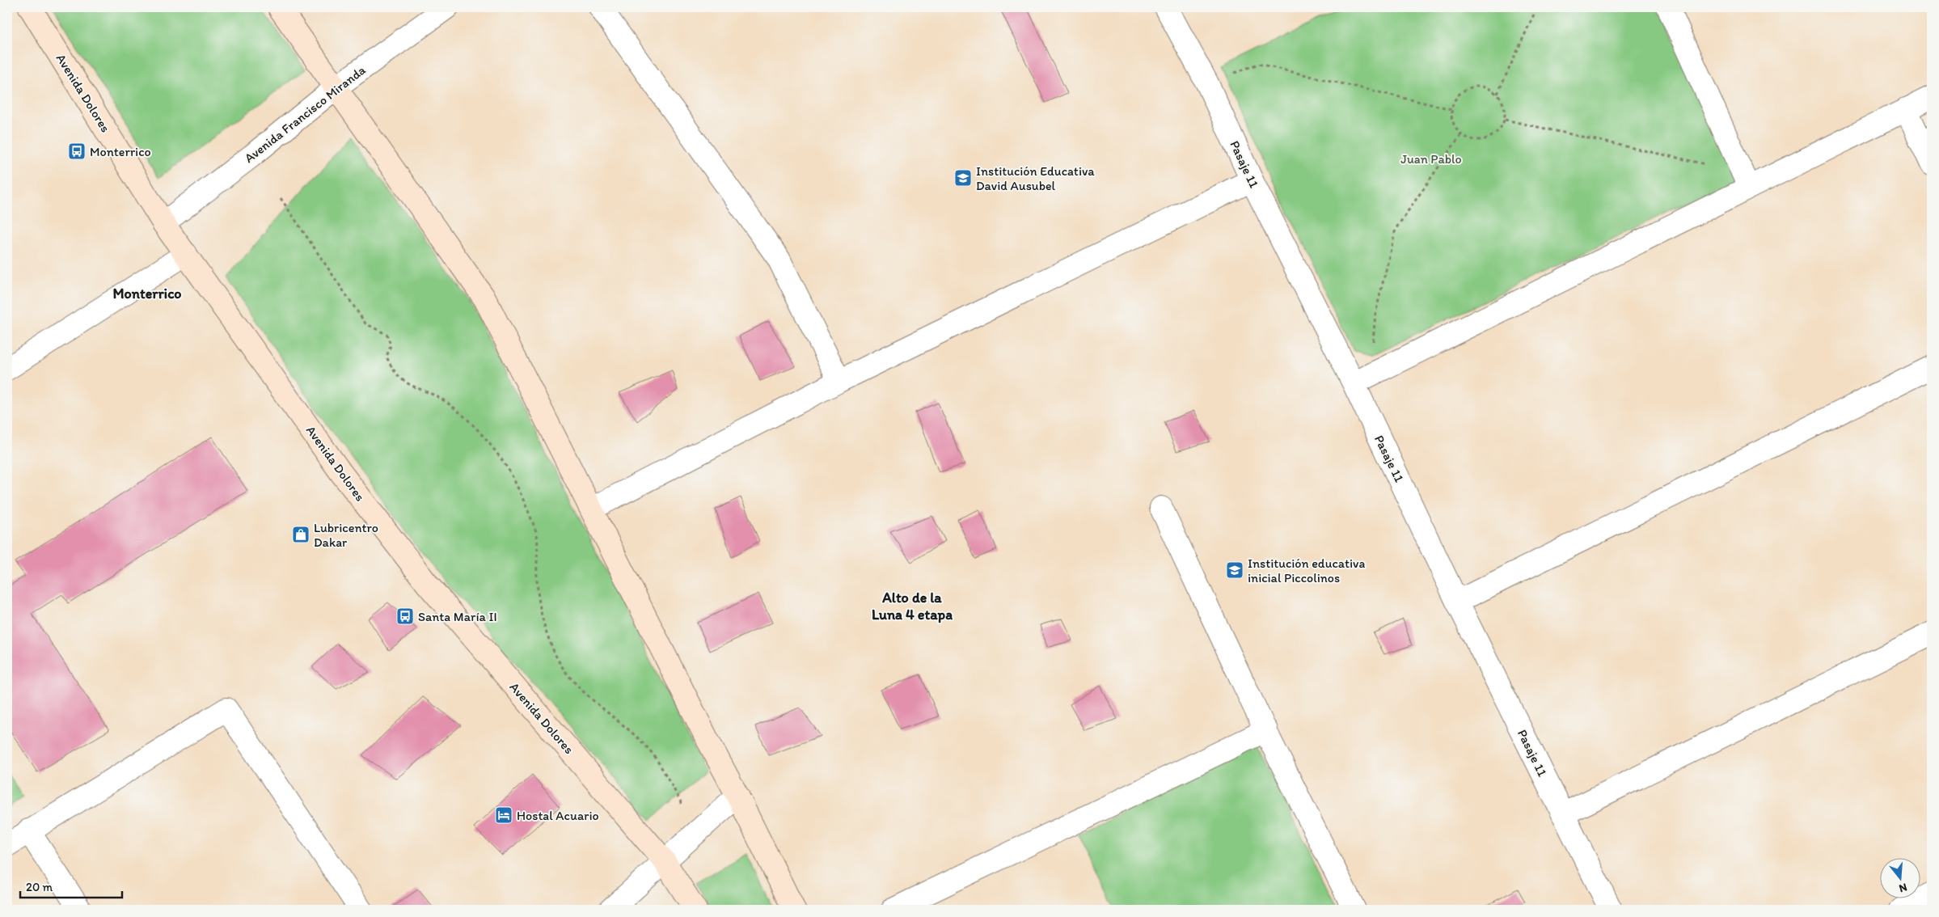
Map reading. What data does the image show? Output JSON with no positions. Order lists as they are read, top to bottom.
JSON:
{
  "streets": {
    "main road": ["Avenida Dolores"],
    "street": ["Avenida Francisco Miranda", "Pasaje 11"]
  },
  "crossings": [
    ["Avenida Dolores", "Avenida Francisco Miranda"]
  ],
  "districts": ["Monterrico", "Alto de la Luna 4 etapa"],
  "parks": ["Juan Pablo"],
  "places": {
    "bus stop": ["Monterrico", "Santa María II"],
    "school or university": ["Institución Educativa David Ausubel", "Institución educativa inicial Piccolinos"],
    "shop": ["Lubricentro Dakar"],
    "hotel": ["Hostal Acuario"]
  },
  "scale_bar": "20 m",
  "north": "bottom"
}
